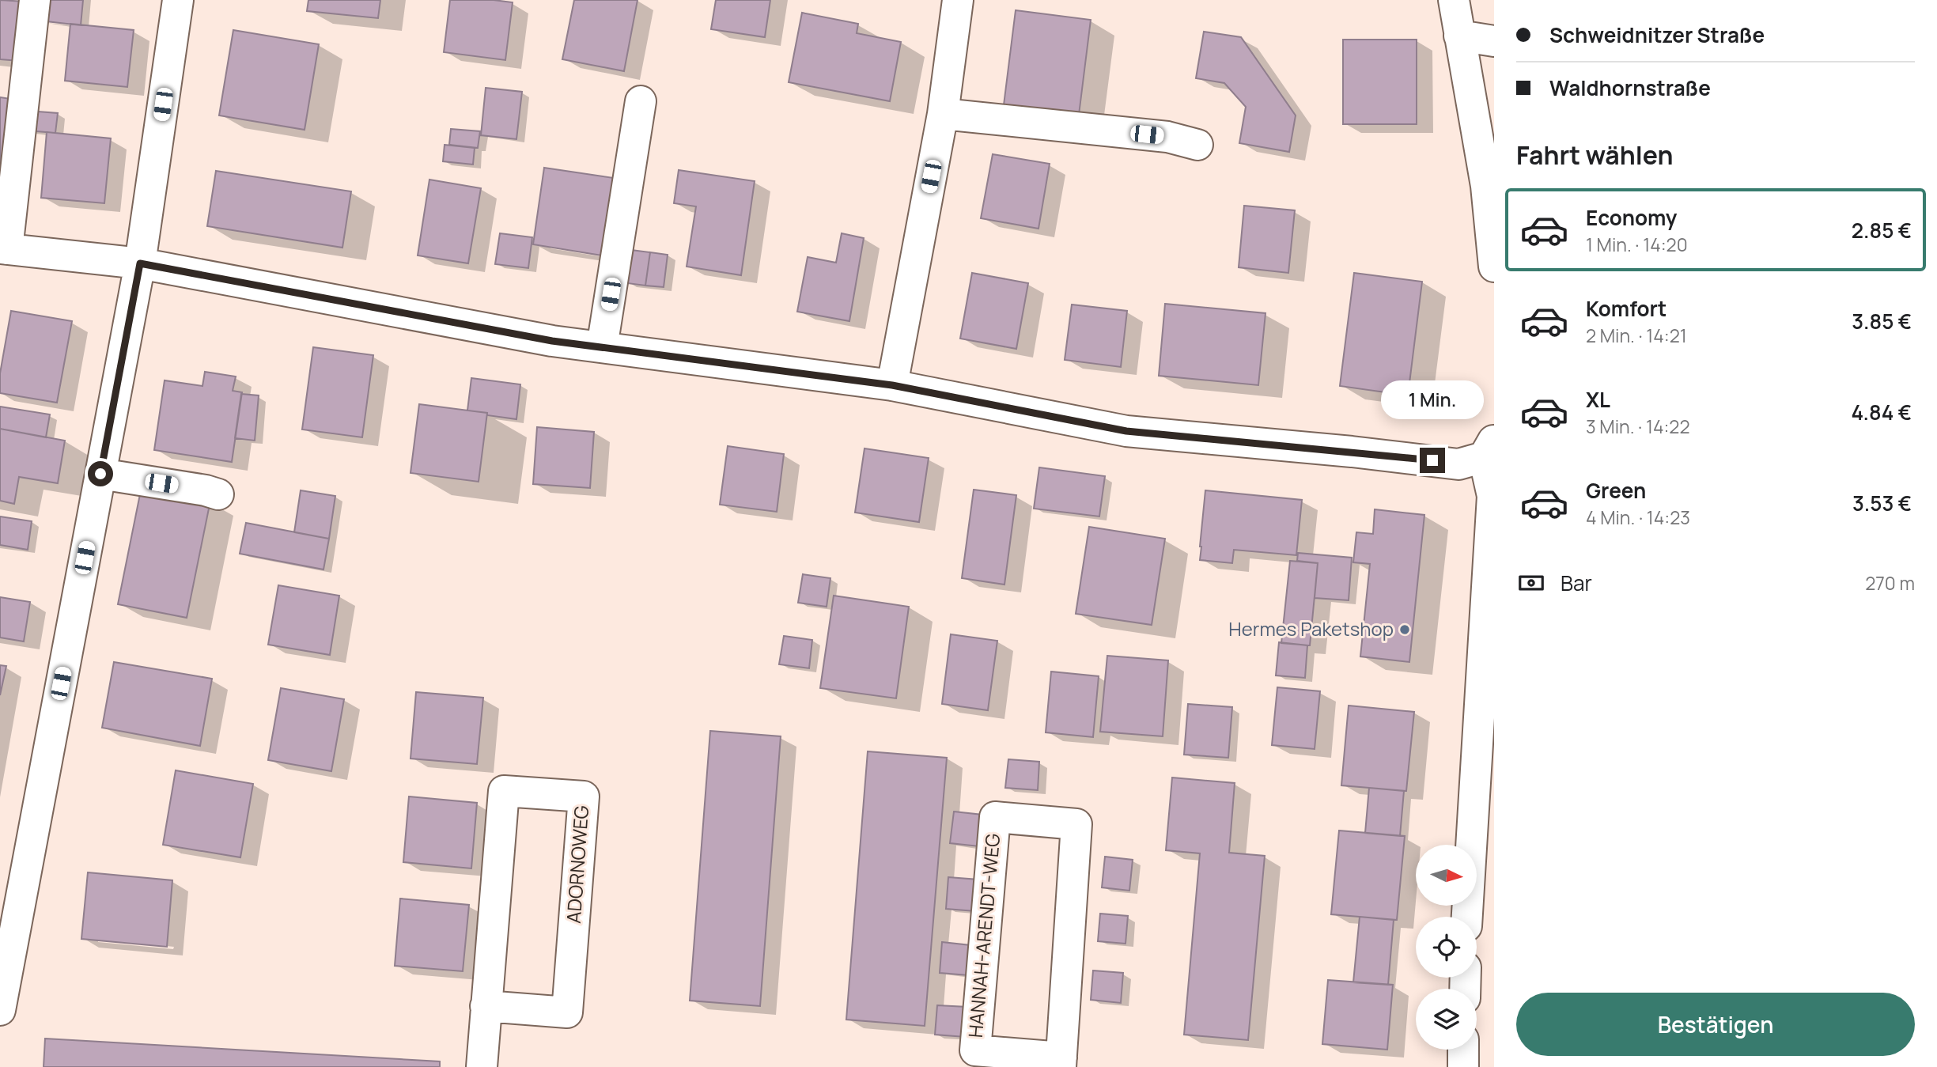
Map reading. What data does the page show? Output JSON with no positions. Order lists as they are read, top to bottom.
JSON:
{
  "streets": {
    "street": ["ADORNOWEG", "HANNAH-ARENDT-WEG"]
  },
  "places": ["Hermes Paketshop"],
  "north": "right",
  "page": {
    "banner": ["Schweidnitzer Straße", "Waldhornstraße"],
    "heading": "Fahrt wählen",
    "list": [
      {
        "name": "Economy",
        "note": "1 Min. · 14:20",
        "value": "2.85 €"
      },
      {
        "name": "Komfort",
        "note": "2 Min. · 14:21",
        "value": "3.85 €"
      },
      {
        "name": "XL",
        "note": "3 Min. · 14:22",
        "value": "4.84 €"
      },
      {
        "name": "Green",
        "note": "4 Min. · 14:23",
        "value": "3.53 €"
      }
    ],
    "bubble": "1 Min.",
    "pay": ["Bar", "270 m"],
    "buttons": "Bestätigen"
  }
}
